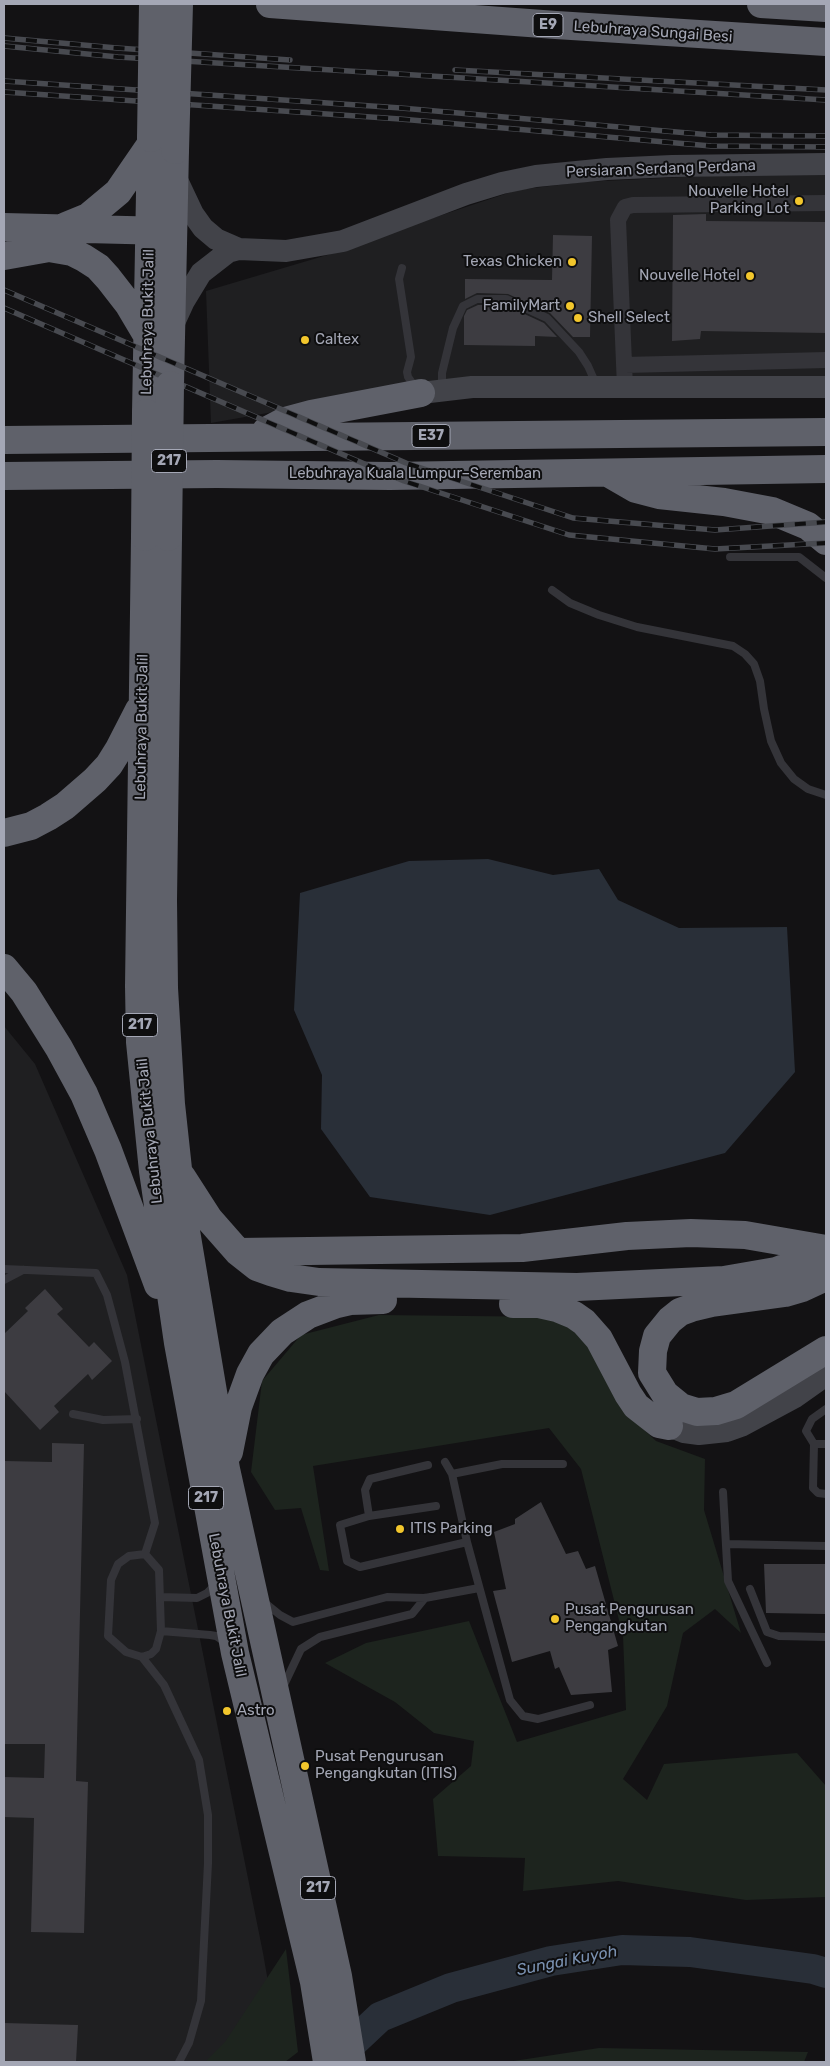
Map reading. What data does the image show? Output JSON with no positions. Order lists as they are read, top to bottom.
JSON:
{
  "streets": {
    "highway": [
      "E9",
      "Lebuhraya Sungai Besi",
      "Lebuhraya Bukit Jalil",
      "E37",
      "217",
      "Lebuhraya Kuala Lumpur–Seremban"
    ],
    "main road": ["Persiaran Serdang Perdana"]
  },
  "crossings": [
    ["Persiaran Serdang Perdana", "Lebuhraya Bukit Jalil"]
  ],
  "water": ["Sungai Kuyoh"],
  "places": [
    "Nouvelle Hotel Parking Lot",
    "Texas Chicken",
    "Nouvelle Hotel",
    "FamilyMart",
    "Shell Select",
    "Caltex",
    "ITIS Parking",
    "Pusat Pengurusan Pengangkutan",
    "Astro",
    "Pusat Pengurusan Pengangkutan (ITIS)"
  ]
}
